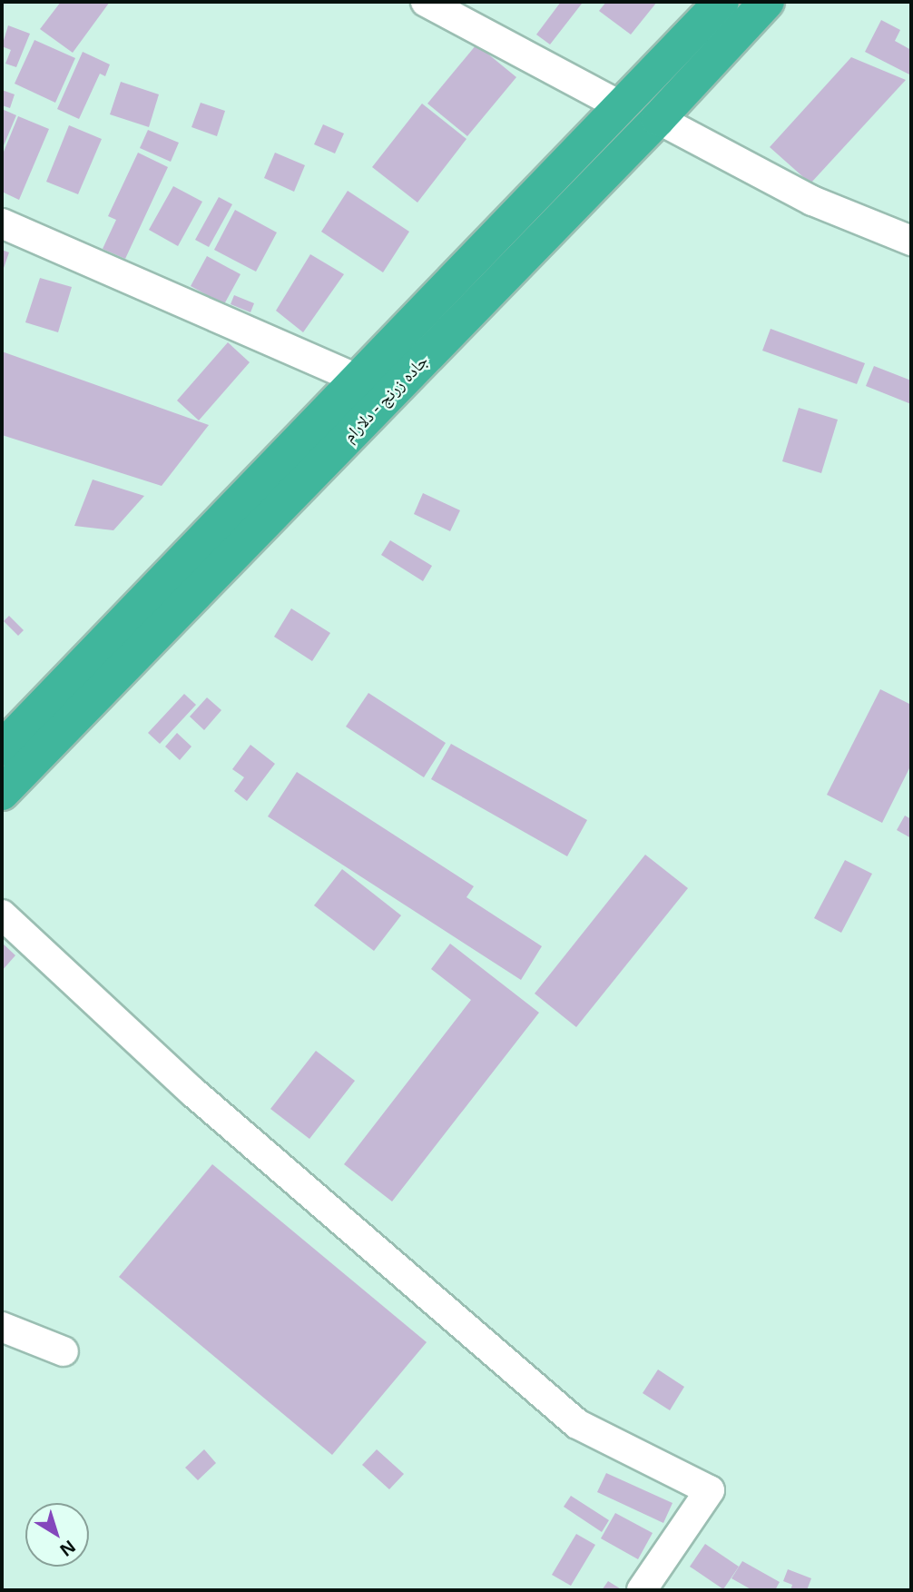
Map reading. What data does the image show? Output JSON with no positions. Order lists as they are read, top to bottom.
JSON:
{
  "streets": {
    "highway": ["جاده زرنج - دلارام"]
  },
  "north": "bottom right"
}
